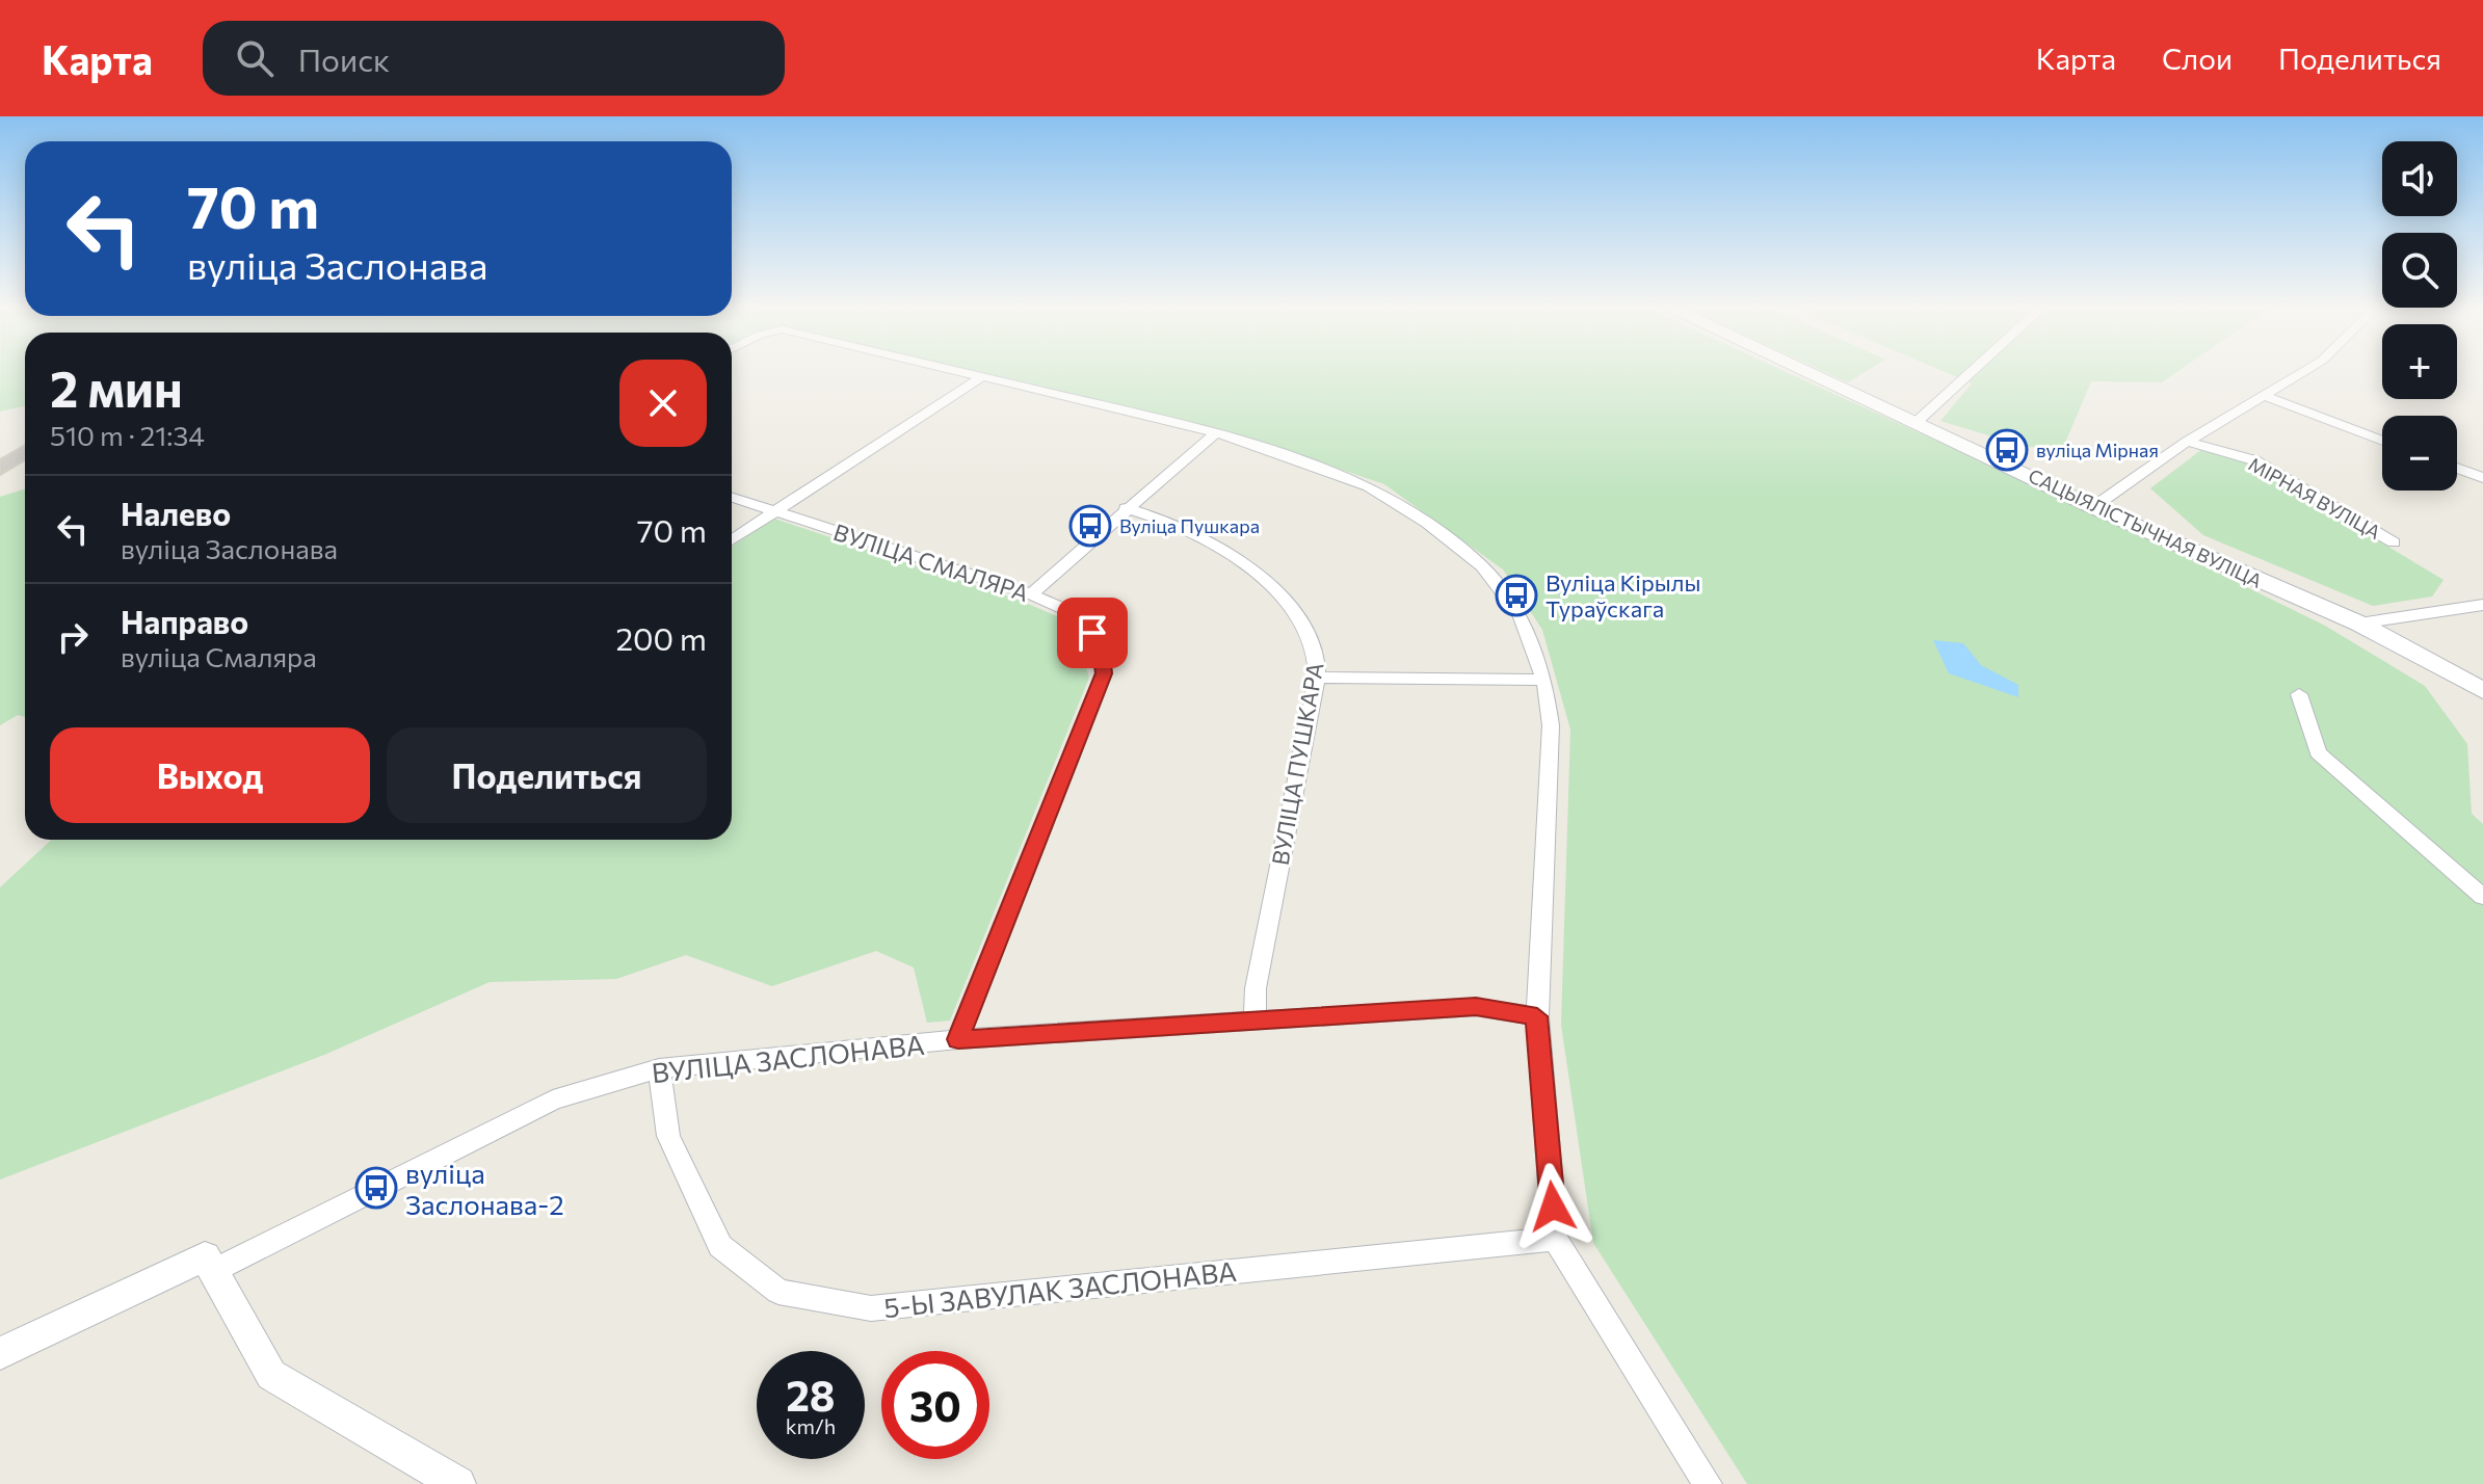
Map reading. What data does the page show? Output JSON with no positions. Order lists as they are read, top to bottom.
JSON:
{
  "streets": {
    "main road": ["САЦЫЯЛІСТЫЧНАЯ ВУЛІЦА"],
    "street": [
      "МІРНАЯ ВУЛІЦА",
      "ВУЛІЦА СМАЛЯРА",
      "ВУЛІЦА ПУШКАРА",
      "ВУЛІЦА ЗАСЛОНАВА",
      "5-Ы ЗАВУЛАК ЗАСЛОНАВА"
    ]
  },
  "crossings": [
    ["ВУЛІЦА СМАЛЯРА", "ВУЛІЦА ЗАСЛОНАВА"],
    ["ВУЛІЦА ПУШКАРА", "ВУЛІЦА ЗАСЛОНАВА"],
    ["ВУЛІЦА ЗАСЛОНАВА", "5-Ы ЗАВУЛАК ЗАСЛОНАВА"]
  ],
  "places": {
    "bus stop": [
      "вуліца Мірная",
      "Вуліца Пушкара",
      "Вуліца Кірылы Тураўскага",
      "вуліца Заслонава-2"
    ]
  },
  "page": {
    "header": "Карта",
    "search": "Поиск",
    "nav": ["Карта", "Слои", "Поделиться"],
    "map_buttons": ["+", "−"],
    "turn": ["70 m", "вуліца Заслонава"],
    "heading": ["2 мин", "510 m · 21:34"],
    "list": [
      {
        "name": "Налево",
        "note": "вуліца Заслонава",
        "value": "70 m"
      },
      {
        "name": "Направо",
        "note": "вуліца Смаляра",
        "value": "200 m"
      }
    ],
    "buttons": ["Выход", "Поделиться"],
    "speed": "28 km/h",
    "limit": "30"
  }
}
